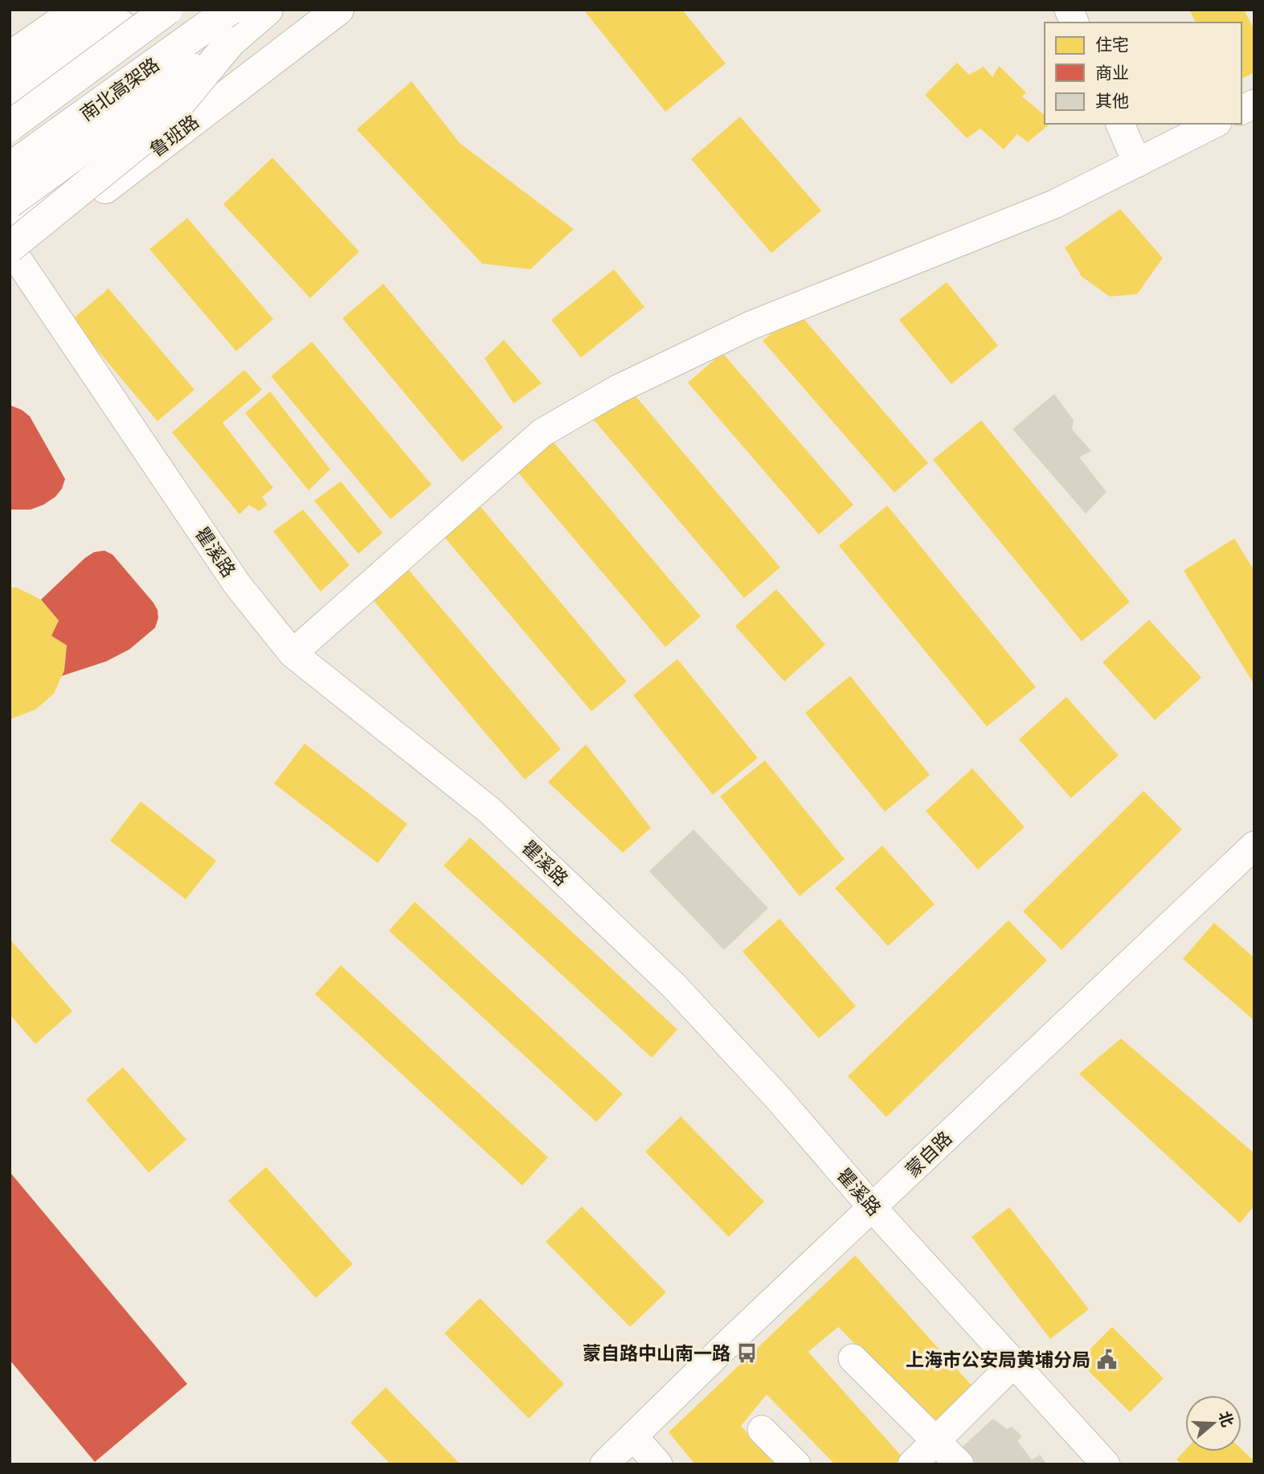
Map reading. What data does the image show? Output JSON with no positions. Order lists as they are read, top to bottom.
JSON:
{
  "streets": {
    "main road": ["南北高架路", "鲁班路"],
    "street": ["瞿溪路", "蒙自路"]
  },
  "crossings": [
    ["鲁班路", "瞿溪路"],
    ["瞿溪路", "蒙自路"]
  ],
  "places": {
    "bus stop": ["蒙自路中山南一路"],
    "public building": ["上海市公安局黄埔分局"]
  },
  "legend": ["住宅", "商业", "其他"],
  "north": "right"
}
